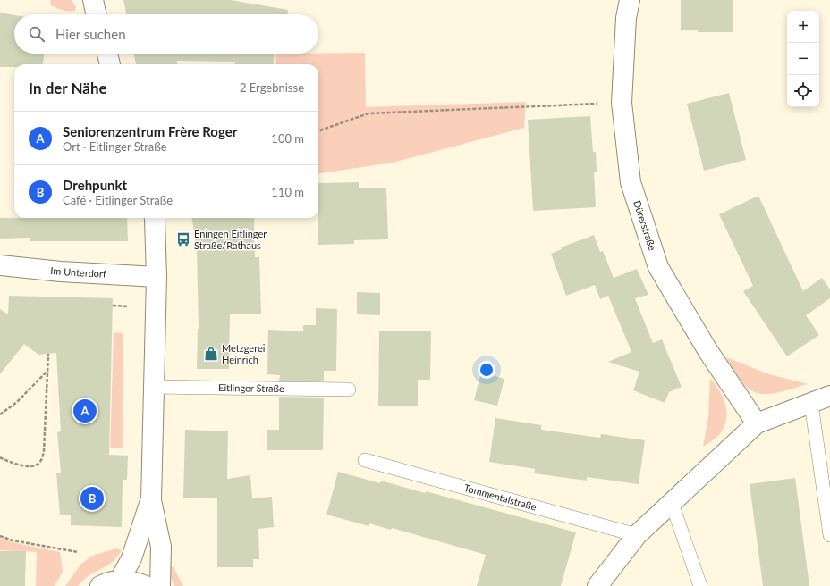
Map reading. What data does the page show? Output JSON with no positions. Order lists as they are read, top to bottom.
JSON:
{
  "streets": {
    "street": ["Dürerstraße", "Im Unterdorf"],
    "lane": ["Eitlinger Straße", "Tommentalstraße"]
  },
  "places": {
    "bus stop": ["Eningen Eitlinger Straße/Rathaus"],
    "shop": ["Metzgerei Heinrich"]
  },
  "page": {
    "map_buttons": ["+", "−"],
    "search": "Hier suchen",
    "heading": ["In der Nähe", "2 Ergebnisse"],
    "list": [
      {
        "mark": "A",
        "name": "Seniorenzentrum Frère Roger",
        "note": "Ort · Eitlinger Straße",
        "value": "100 m"
      },
      {
        "mark": "B",
        "name": "Drehpunkt",
        "note": "Café · Eitlinger Straße",
        "value": "110 m"
      }
    ],
    "pins": ["A", "B"]
  }
}
